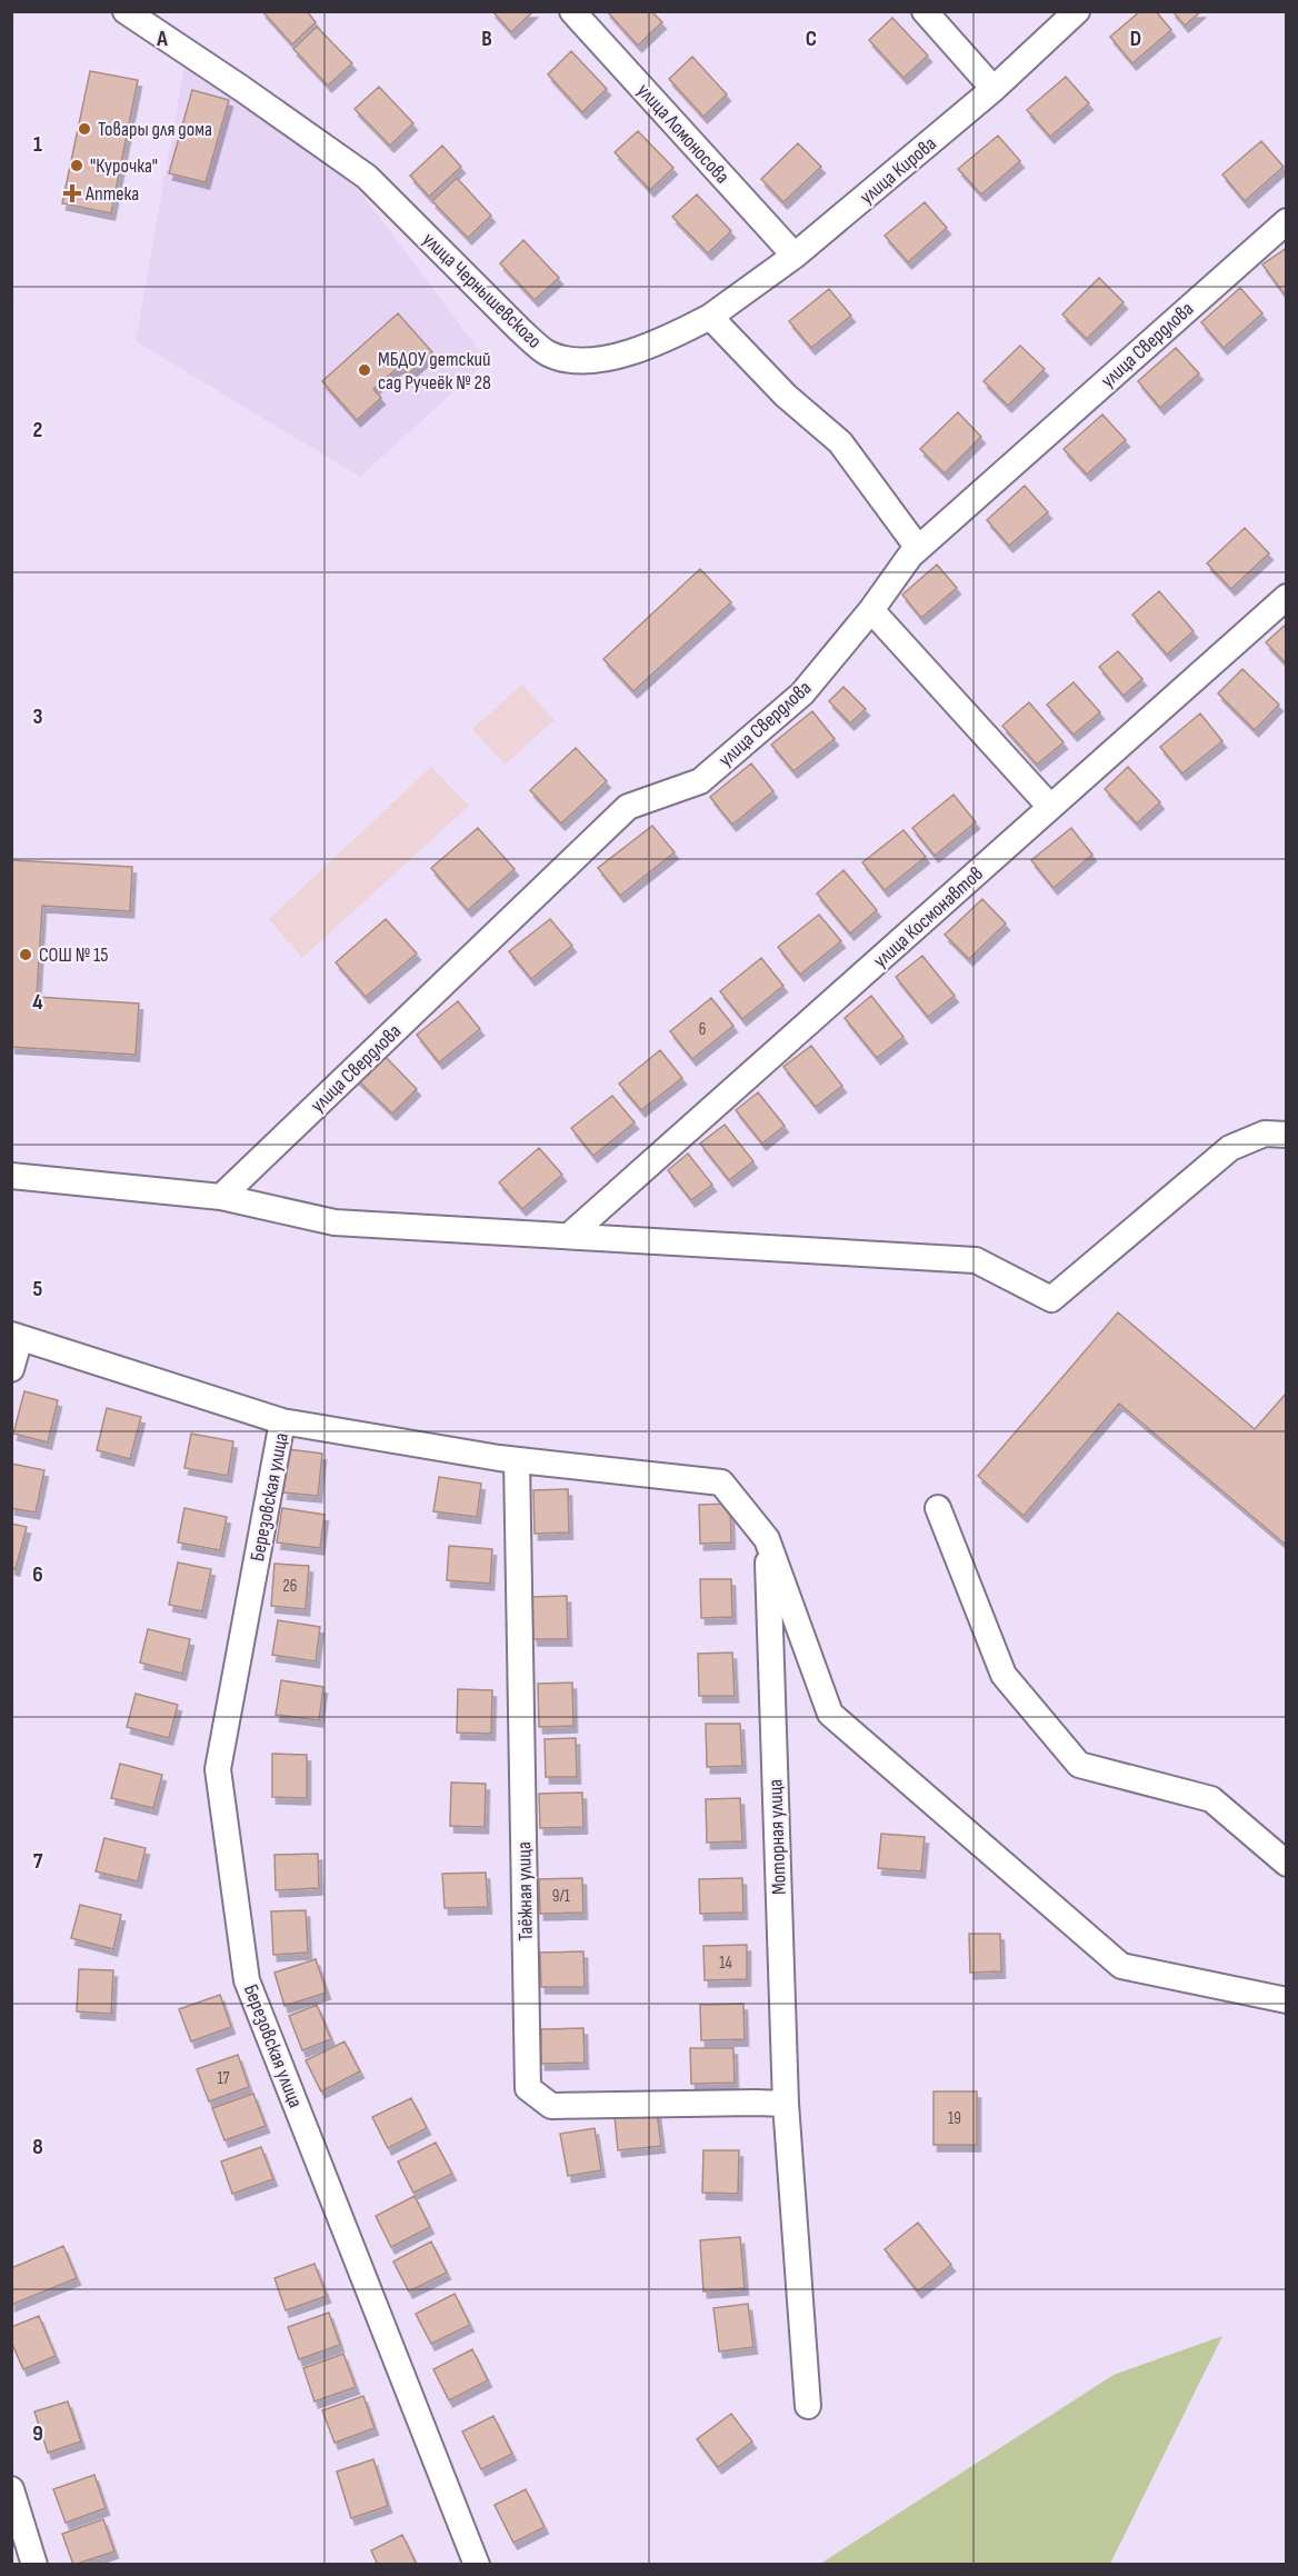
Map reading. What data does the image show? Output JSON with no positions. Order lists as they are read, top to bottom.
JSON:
{
  "streets": {
    "street": [
      "улица Ломоносова",
      "улица Кирова",
      "улица Чернышевского",
      "улица Свердлова",
      "улица Космонавтов",
      "Березовская улица",
      "Моторная улица",
      "Таёжная улица"
    ]
  },
  "crossings": [
    ["улица Ломоносова", "улица Кирова"],
    ["улица Кирова", "улица Чернышевского"],
    ["Моторная улица", "Таёжная улица"]
  ],
  "places": {
    "other": [
      "Товары для дома",
      "\"Курочка\"",
      "МБДОУ детский сад Ручеёк № 28",
      "СОШ № 15"
    ],
    "health": ["Аптека"]
  },
  "house_numbers": [
    "6",
    "26",
    "9/1",
    "14",
    "17",
    "19"
  ],
  "grid": {
    "columns": [
      "A",
      "B",
      "C",
      "D"
    ],
    "rows": [
      "1",
      "2",
      "3",
      "4",
      "5",
      "6",
      "7",
      "8",
      "9"
    ]
  }
}
